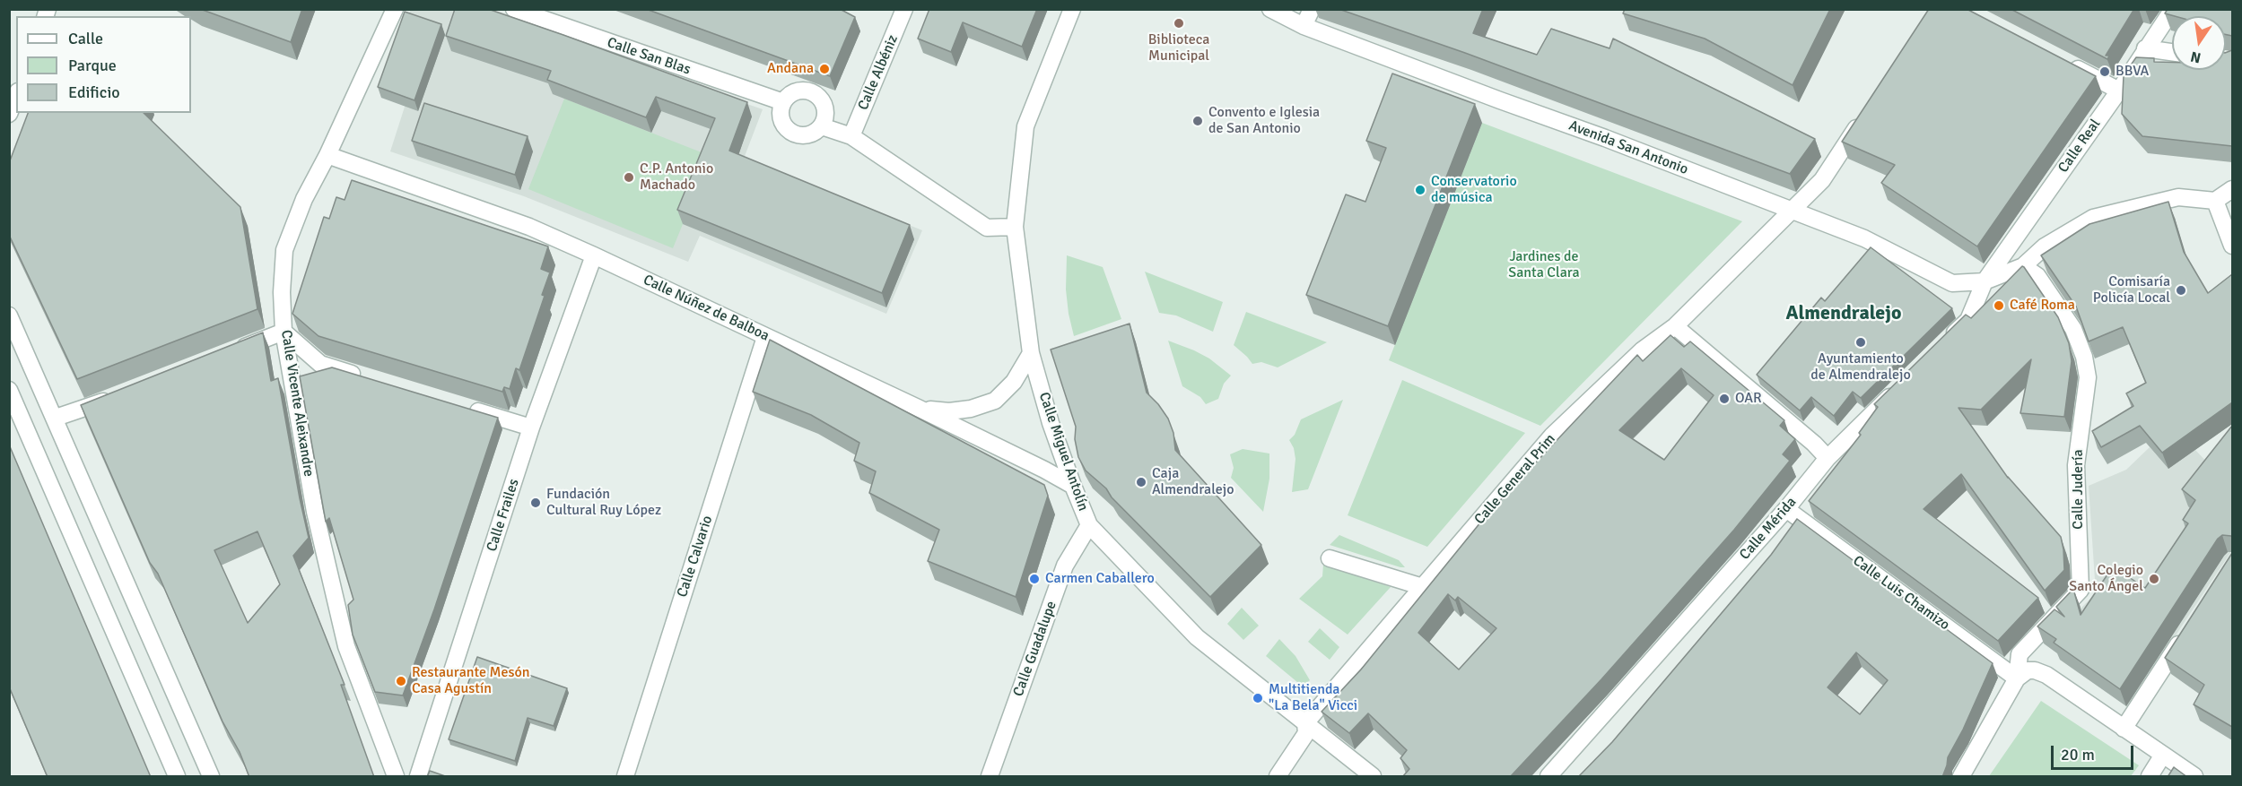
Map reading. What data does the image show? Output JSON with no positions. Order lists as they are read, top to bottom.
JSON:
{
  "streets": {
    "street": [
      "Calle San Blas",
      "Calle Albéniz",
      "Calle Real",
      "Avenida San Antonio",
      "Calle Núñez de Balboa",
      "Calle Vicente Aleixandre",
      "Calle Miguel Antolín",
      "Calle General Prim",
      "Calle Judería",
      "Calle Frailes",
      "Calle Mérida",
      "Calle Calvario",
      "Calle Luis Chamizo",
      "Calle Guadalupe"
    ]
  },
  "crossings": [
    ["Calle Real", "Avenida San Antonio"],
    ["Avenida San Antonio", "Calle General Prim"],
    ["Avenida San Antonio", "Calle Judería"],
    ["Calle Núñez de Balboa", "Calle Vicente Aleixandre"],
    ["Calle Núñez de Balboa", "Calle Miguel Antolín"],
    ["Calle Núñez de Balboa", "Calle Frailes"],
    ["Calle Núñez de Balboa", "Calle Calvario"],
    ["Calle Miguel Antolín", "Calle General Prim"],
    ["Calle Miguel Antolín", "Calle Guadalupe"],
    ["Calle Judería", "Calle Luis Chamizo"],
    ["Calle Mérida", "Calle Luis Chamizo"]
  ],
  "districts": ["Almendralejo"],
  "parks": ["Jardines de Santa Clara"],
  "places": [
    "Biblioteca Municipal",
    "Andana",
    "BBVA",
    "Convento e Iglesia de San Antonio",
    "C.P. Antonio Machado",
    "Conservatorio de música",
    "Comisaría Policía Local",
    "Café Roma",
    "Ayuntamiento de Almendralejo",
    "OAR",
    "Caja Almendralejo",
    "Fundación Cultural Ruy López",
    "Carmen Caballero",
    "Colegio Santo Ángel",
    "Restaurante Mesón Casa Agustín",
    "Multitienda \"La Bela\" Vicci"
  ],
  "legend": ["Calle", "Parque", "Edificio"],
  "scale_bar": "20 m",
  "north": "bottom"
}
